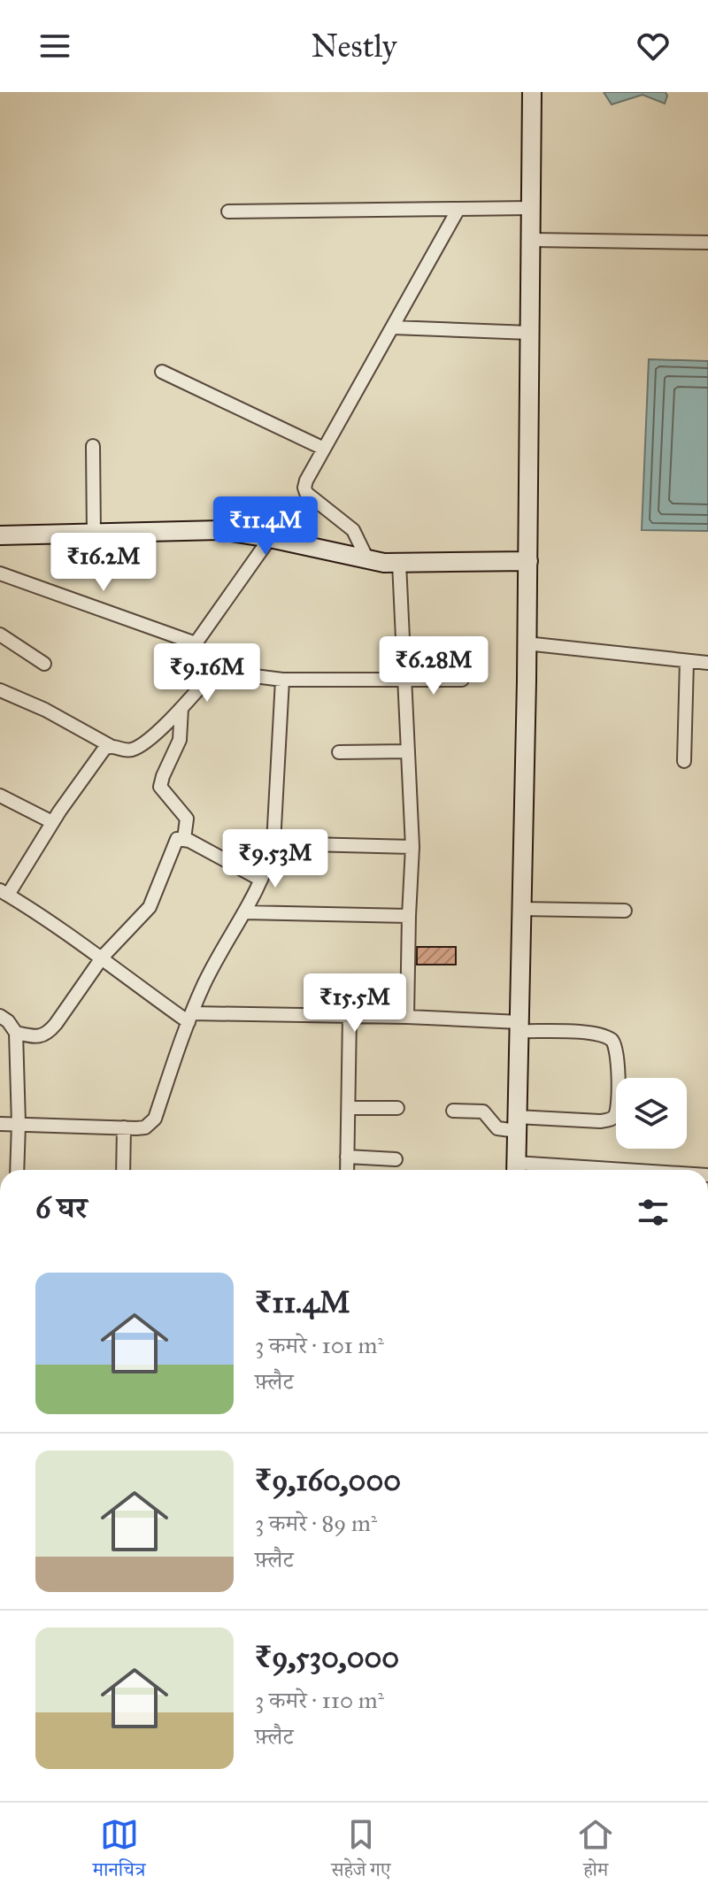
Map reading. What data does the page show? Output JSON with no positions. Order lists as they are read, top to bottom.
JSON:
{
  "page": {
    "header": "Nestly",
    "price": [
      "₹11.4M",
      "₹16.2M",
      "₹6.28M",
      "₹9.16M",
      "₹9.53M",
      "₹15.5M"
    ],
    "heading": "6 घर",
    "list": [
      {
        "name": "₹11.4M",
        "note": "3 कमरे · 101 m² · फ़्लैट"
      },
      {
        "name": "₹9,160,000",
        "note": "3 कमरे · 89 m² · फ़्लैट"
      },
      {
        "name": "₹9,530,000",
        "note": "3 कमरे · 110 m² · फ़्लैट"
      }
    ],
    "tabs": ["मानचित्र", "सहेजे गए", "होम"]
  }
}
